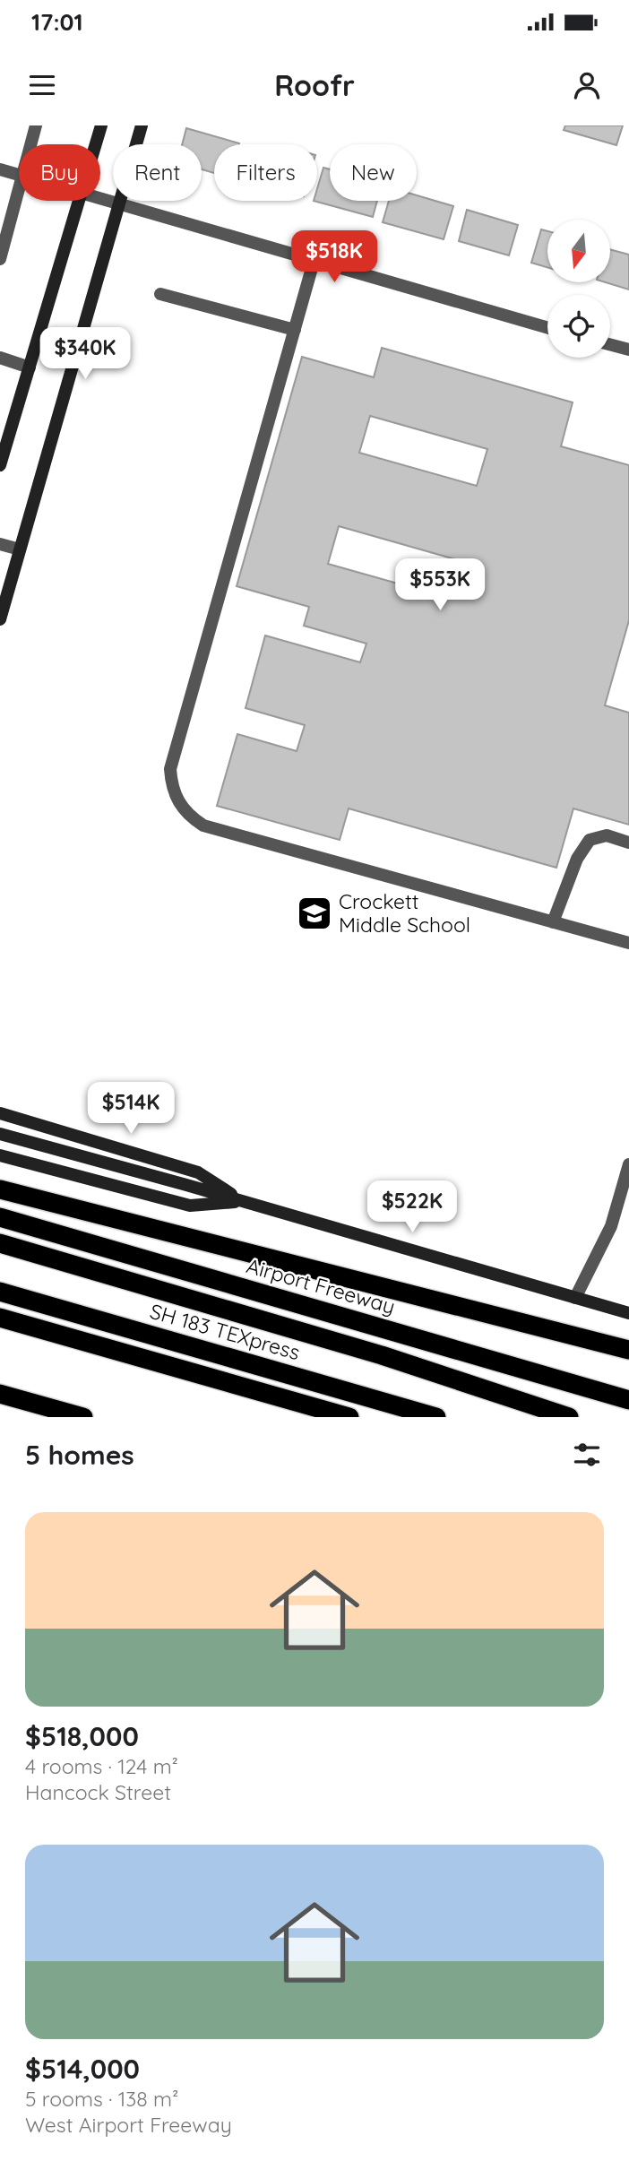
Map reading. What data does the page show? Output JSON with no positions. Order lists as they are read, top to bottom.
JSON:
{
  "streets": {
    "highway": ["Airport Freeway", "SH 183 TEXpress"]
  },
  "places": {
    "school or university": ["Crockett Middle School"]
  },
  "north": "bottom",
  "page": {
    "status": "17:01",
    "header": "Roofr",
    "chip": [
      "Buy",
      "Rent",
      "Filters",
      "New"
    ],
    "price": [
      "$518K",
      "$340K",
      "$553K",
      "$514K",
      "$522K"
    ],
    "heading": "5 homes",
    "list": [
      {
        "name": "$518,000",
        "note": "4 rooms · 124 m² · Hancock Street"
      },
      {
        "name": "$514,000",
        "note": "5 rooms · 138 m² · West Airport Freeway"
      }
    ]
  }
}
